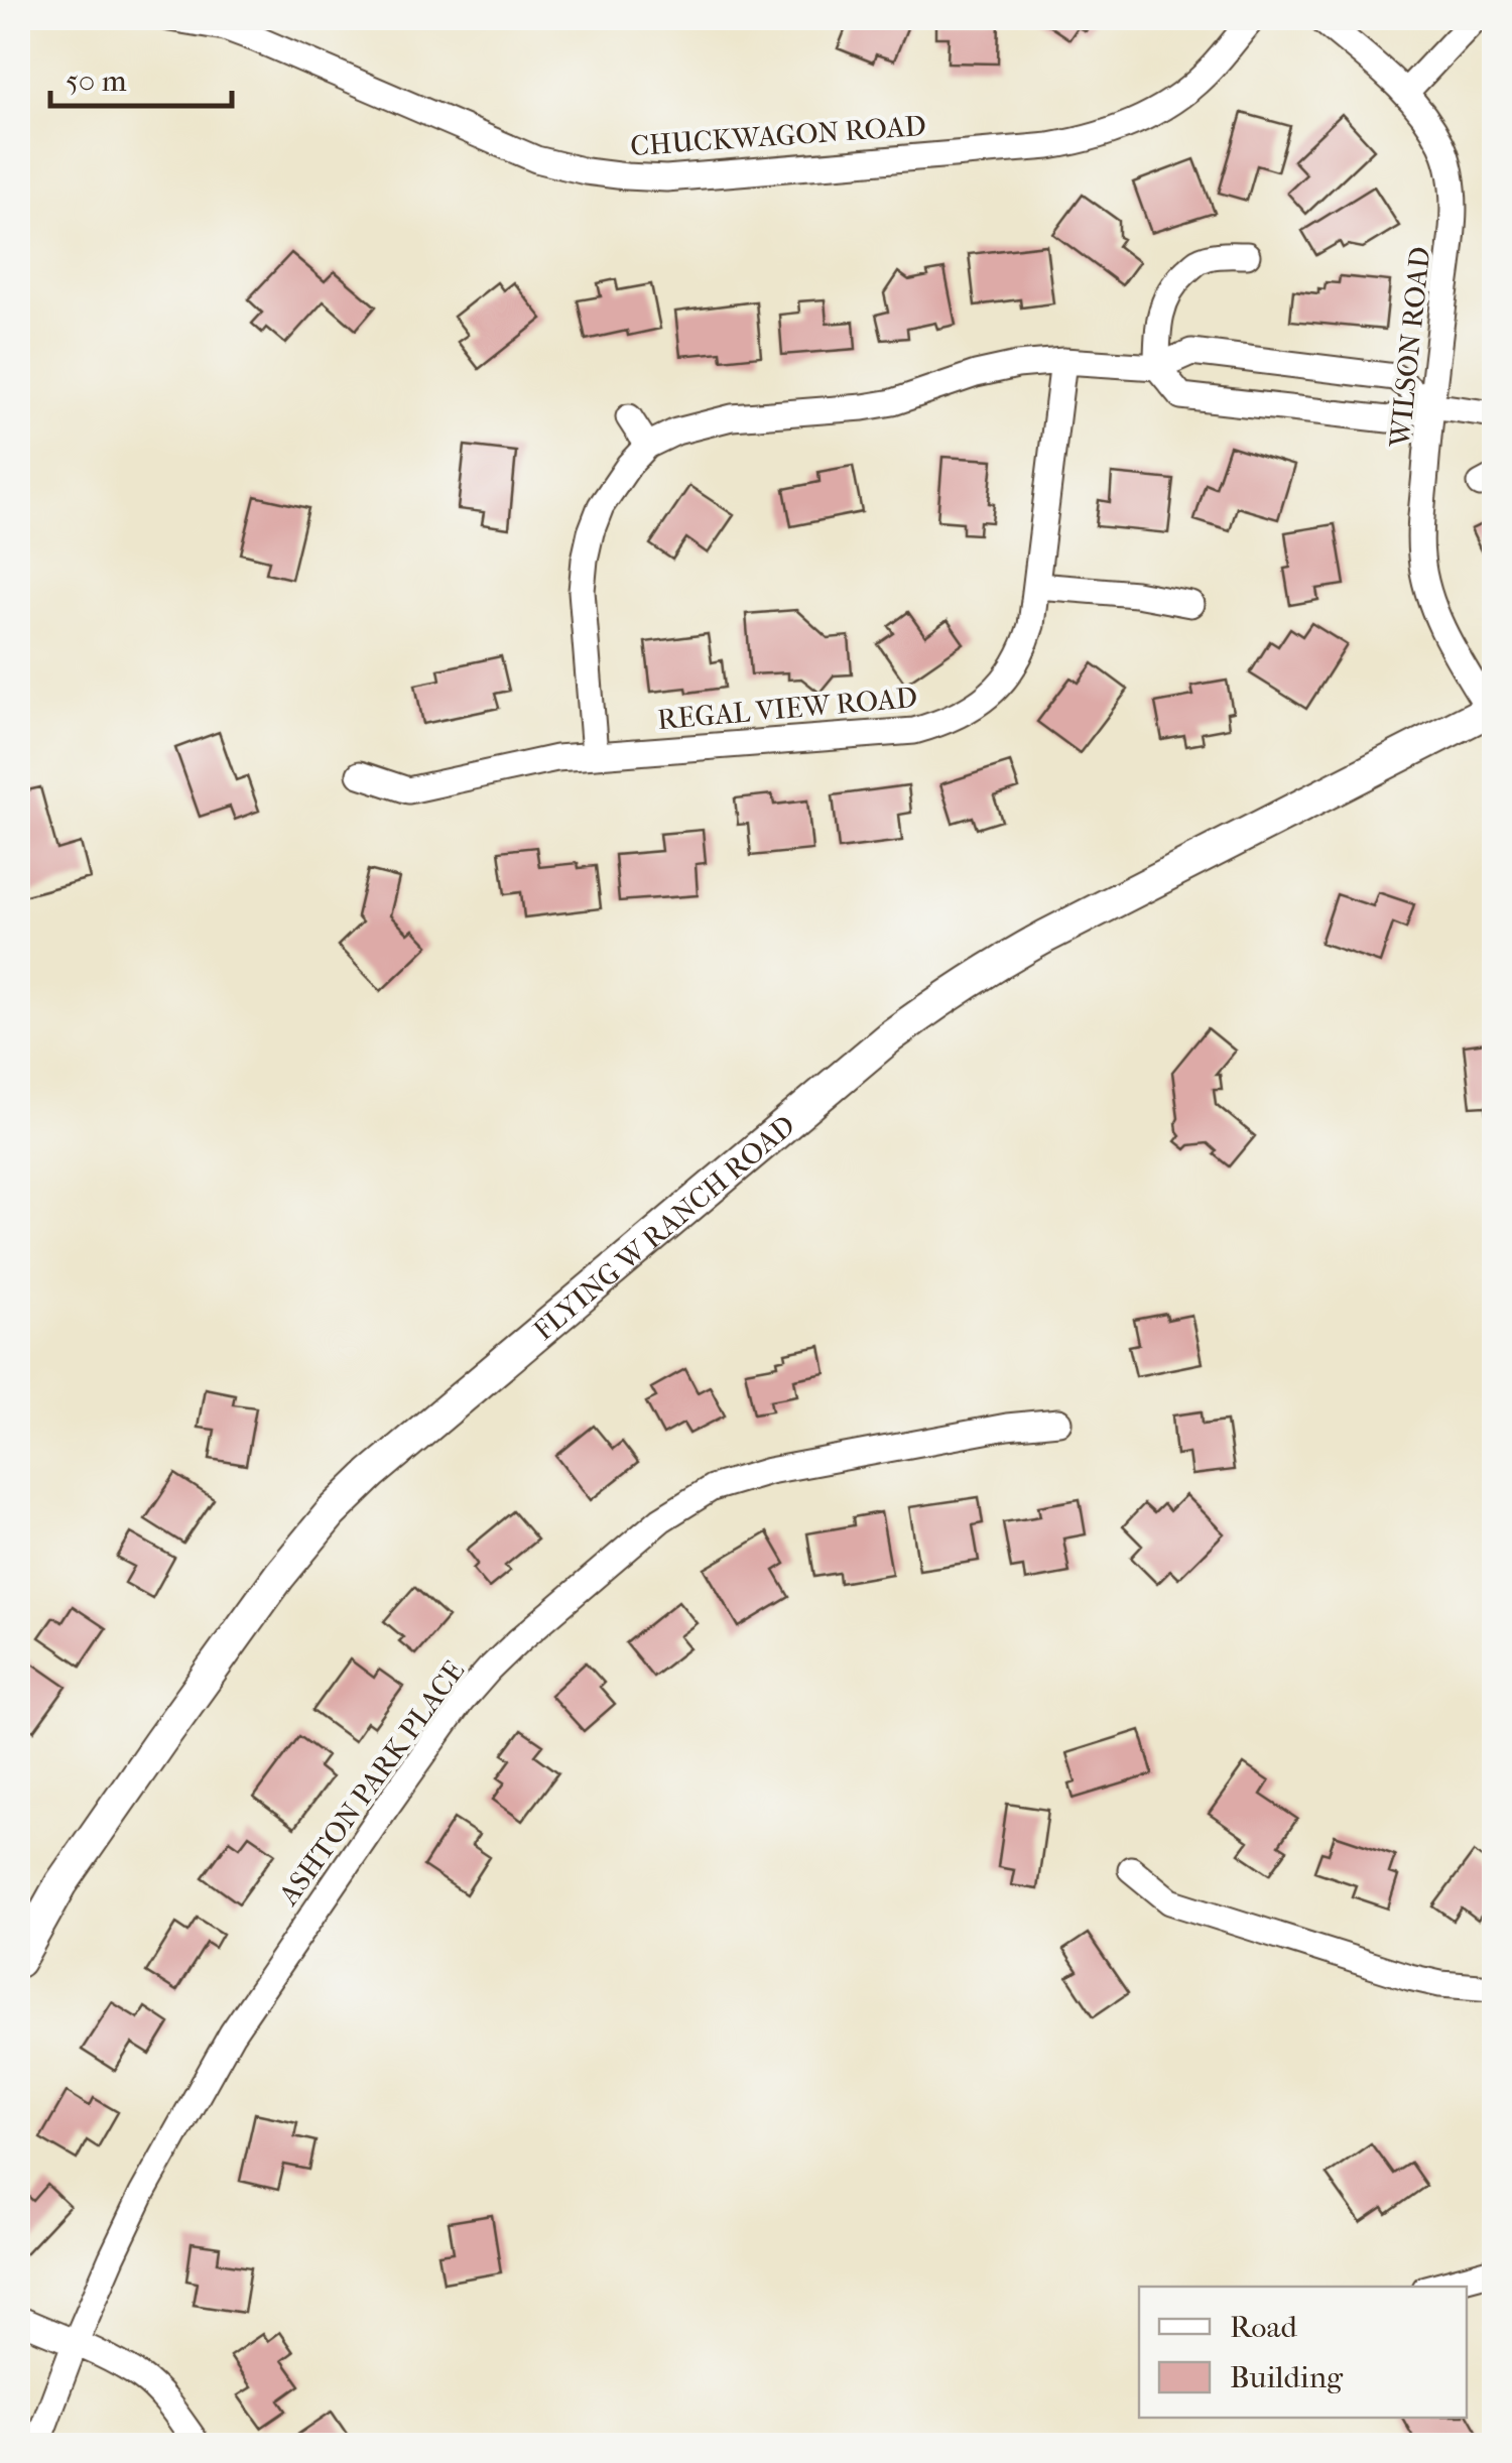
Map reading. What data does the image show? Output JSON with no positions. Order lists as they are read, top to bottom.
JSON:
{
  "streets": {
    "street": [
      "CHUCKWAGON ROAD",
      "WILSON ROAD",
      "REGAL VIEW ROAD",
      "FLYING W RANCH ROAD",
      "ASHTON PARK PLACE"
    ]
  },
  "crossings": [
    ["WILSON ROAD", "FLYING W RANCH ROAD"]
  ],
  "legend": ["Road", "Building"],
  "scale_bar": "50 m"
}
